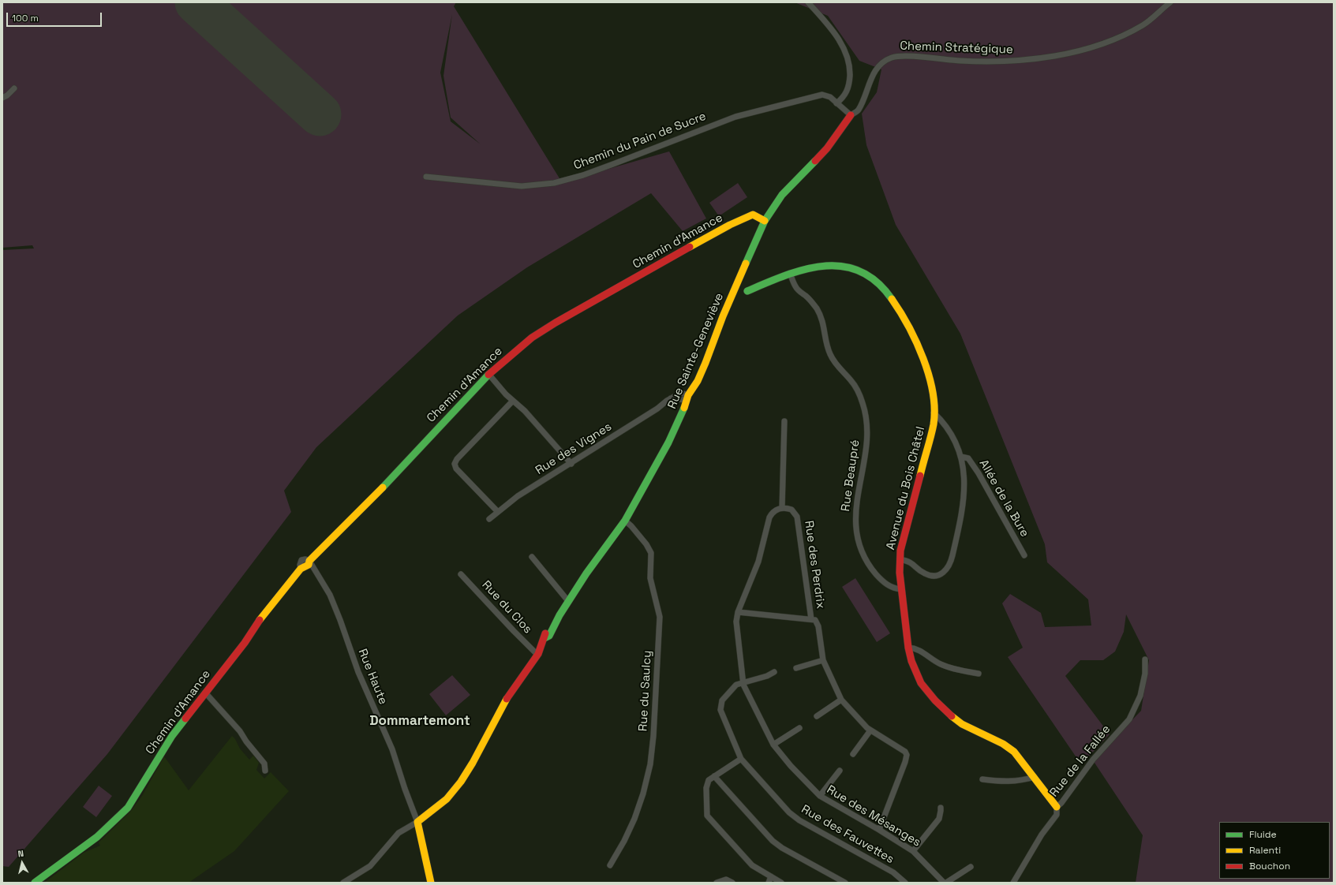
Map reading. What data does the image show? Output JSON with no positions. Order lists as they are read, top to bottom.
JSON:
{
  "streets": {
    "street": [
      "Chemin Stratégique",
      "Chemin du Pain de Sucre",
      "Chemin d'Amance",
      "Rue Sainte-Geneviève",
      "Rue des Vignes",
      "Rue Beaupré",
      "Avenue du Bois Châtel",
      "Allée de la Bure",
      "Rue des Perdrix",
      "Rue du Clos",
      "Rue Haute",
      "Rue du Saulcy",
      "Rue de la Fallée",
      "Rue des Mésanges",
      "Rue des Fauvettes"
    ]
  },
  "crossings": [
    ["Chemin Stratégique", "Chemin du Pain de Sucre"],
    ["Chemin Stratégique", "Rue Sainte-Geneviève"],
    ["Chemin du Pain de Sucre", "Rue Sainte-Geneviève"],
    ["Chemin d'Amance", "Rue Sainte-Geneviève"],
    ["Chemin d'Amance", "Rue Haute"],
    ["Rue Sainte-Geneviève", "Rue des Vignes"],
    ["Rue Sainte-Geneviève", "Rue du Clos"],
    ["Rue Sainte-Geneviève", "Rue Haute"],
    ["Rue Sainte-Geneviève", "Rue du Saulcy"],
    ["Rue Beaupré", "Avenue du Bois Châtel"],
    ["Avenue du Bois Châtel", "Rue de la Fallée"],
    ["Rue des Mésanges", "Rue des Fauvettes"]
  ],
  "districts": ["Dommartemont"],
  "legend": ["Fluide", "Ralenti", "Bouchon"],
  "scale_bar": "100 m",
  "north": "top"
}
